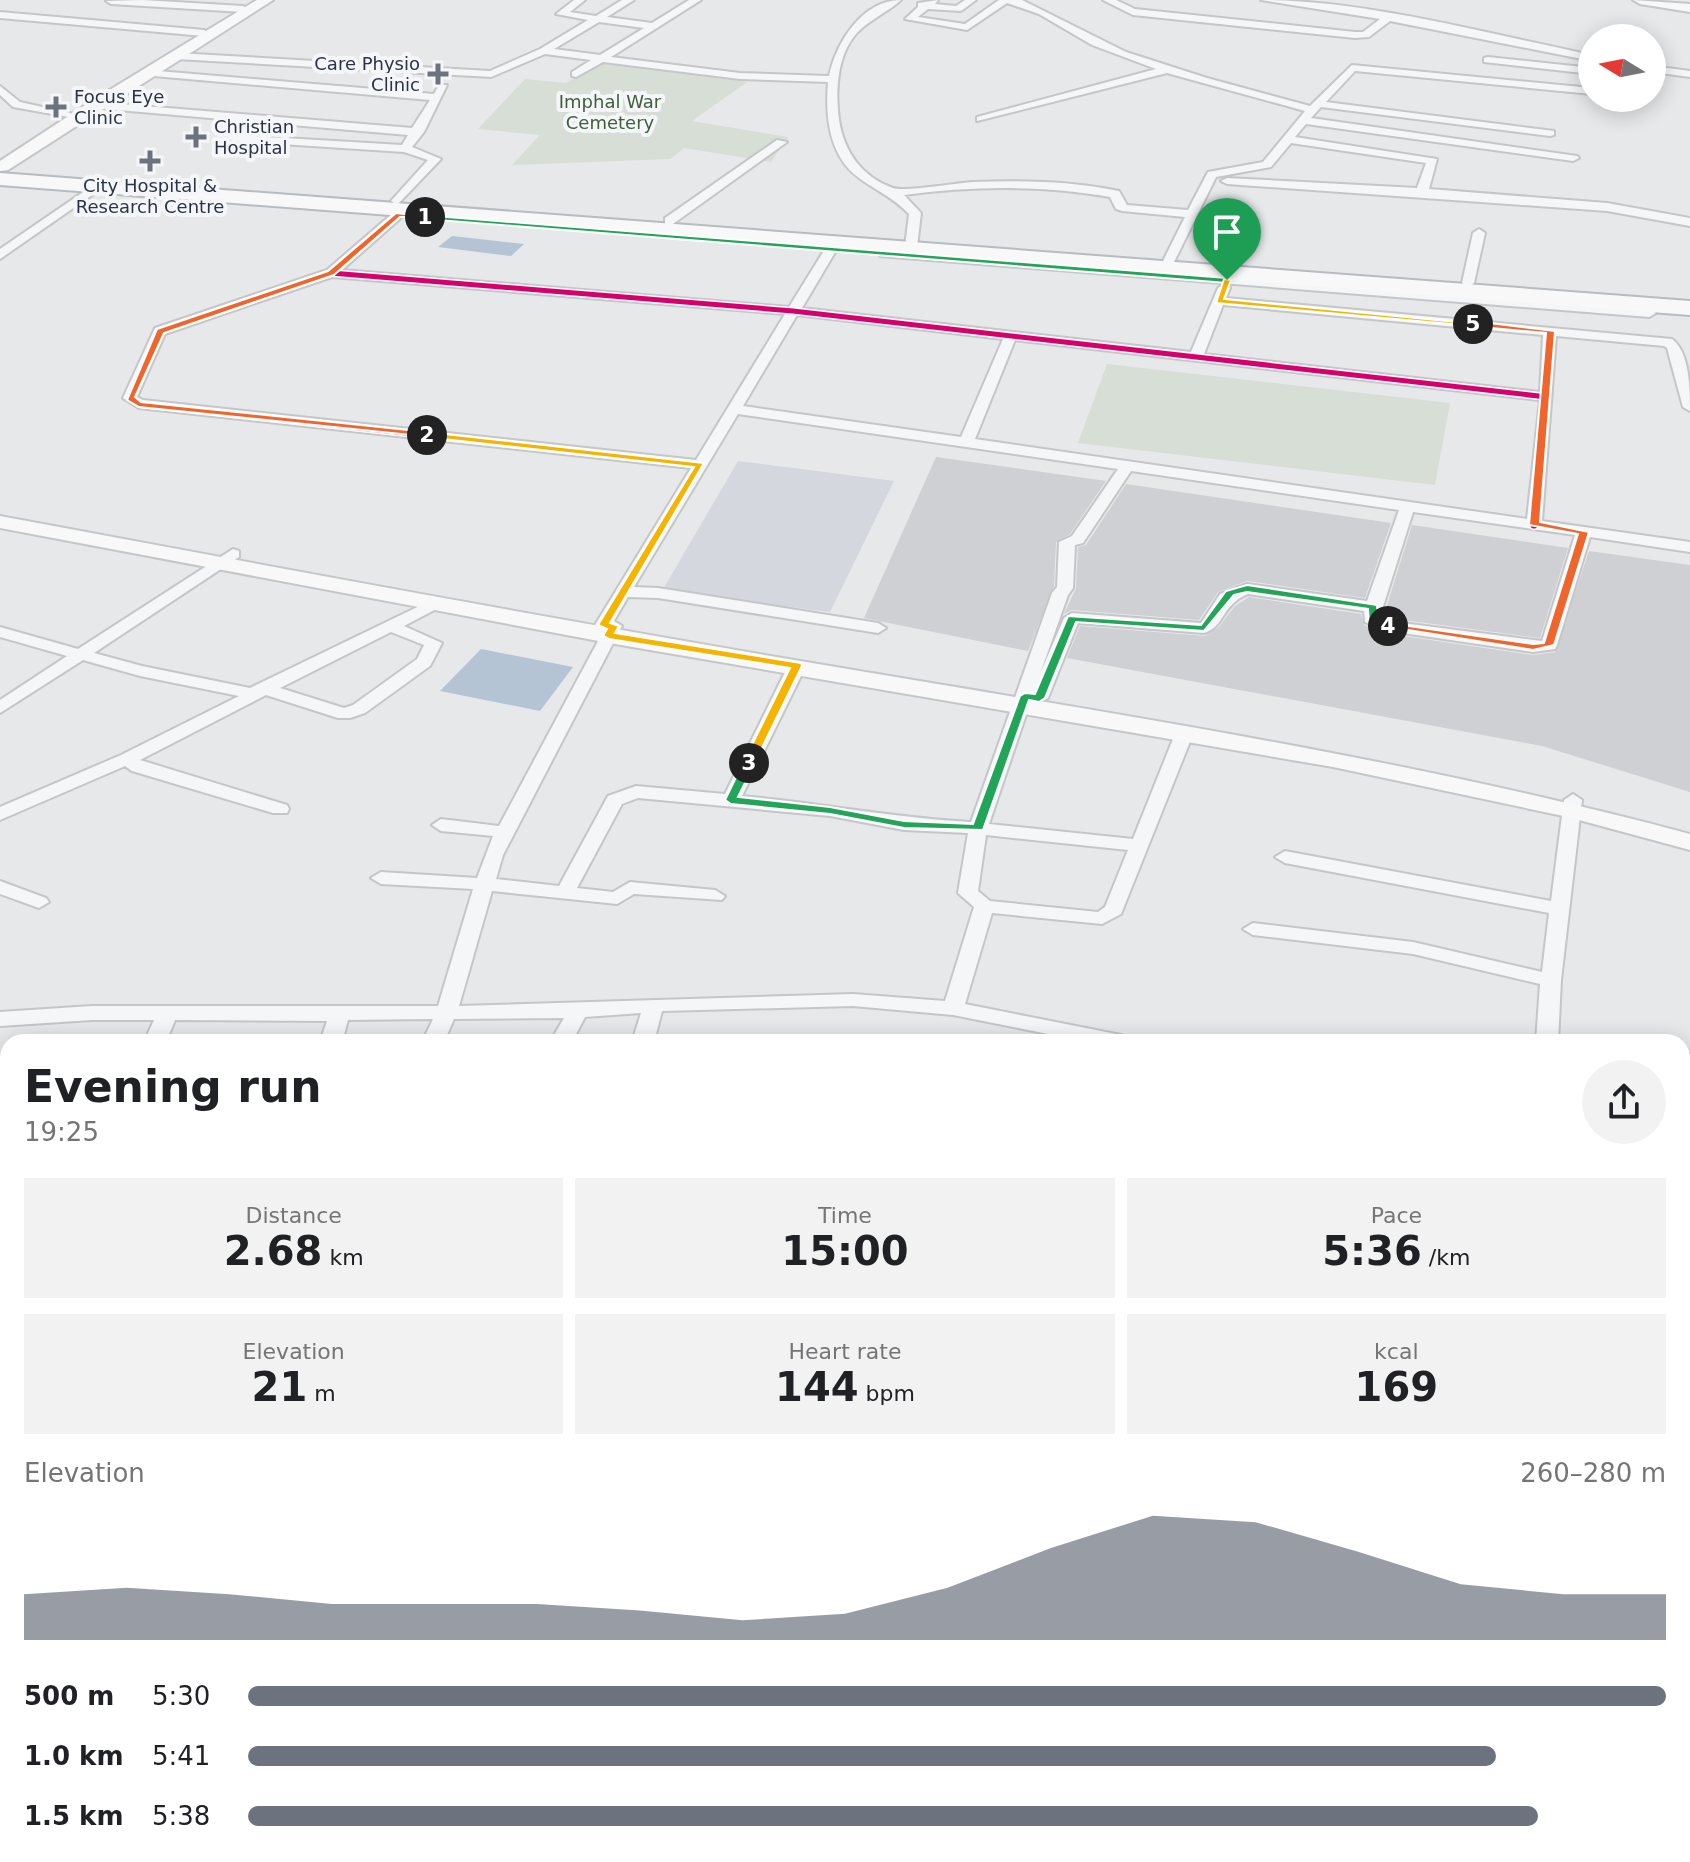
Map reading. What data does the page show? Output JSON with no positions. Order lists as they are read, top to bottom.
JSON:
{
  "parks": ["Imphal War Cemetery"],
  "places": {
    "health": [
      "Care Physio Clinic",
      "Focus Eye Clinic",
      "Christian Hospital",
      "City Hospital & Research Centre"
    ]
  },
  "north": "left",
  "page": {
    "pins": [
      "1",
      "5",
      "2",
      "4",
      "3"
    ],
    "heading": ["Evening run", "19:25"],
    "stats": [
      ["Distance", "2.68 km"],
      ["Time", "15:00"],
      ["Pace", "5:36 /km"],
      ["Elevation", "21 m"],
      ["Heart rate", "144 bpm"],
      ["kcal", "169"]
    ],
    "chart": ["Elevation", "260–280 m"],
    "list": [
      {
        "name": "500 m",
        "note": "5:30"
      },
      {
        "name": "1.0 km",
        "note": "5:41"
      },
      {
        "name": "1.5 km",
        "note": "5:38"
      }
    ]
  }
}
